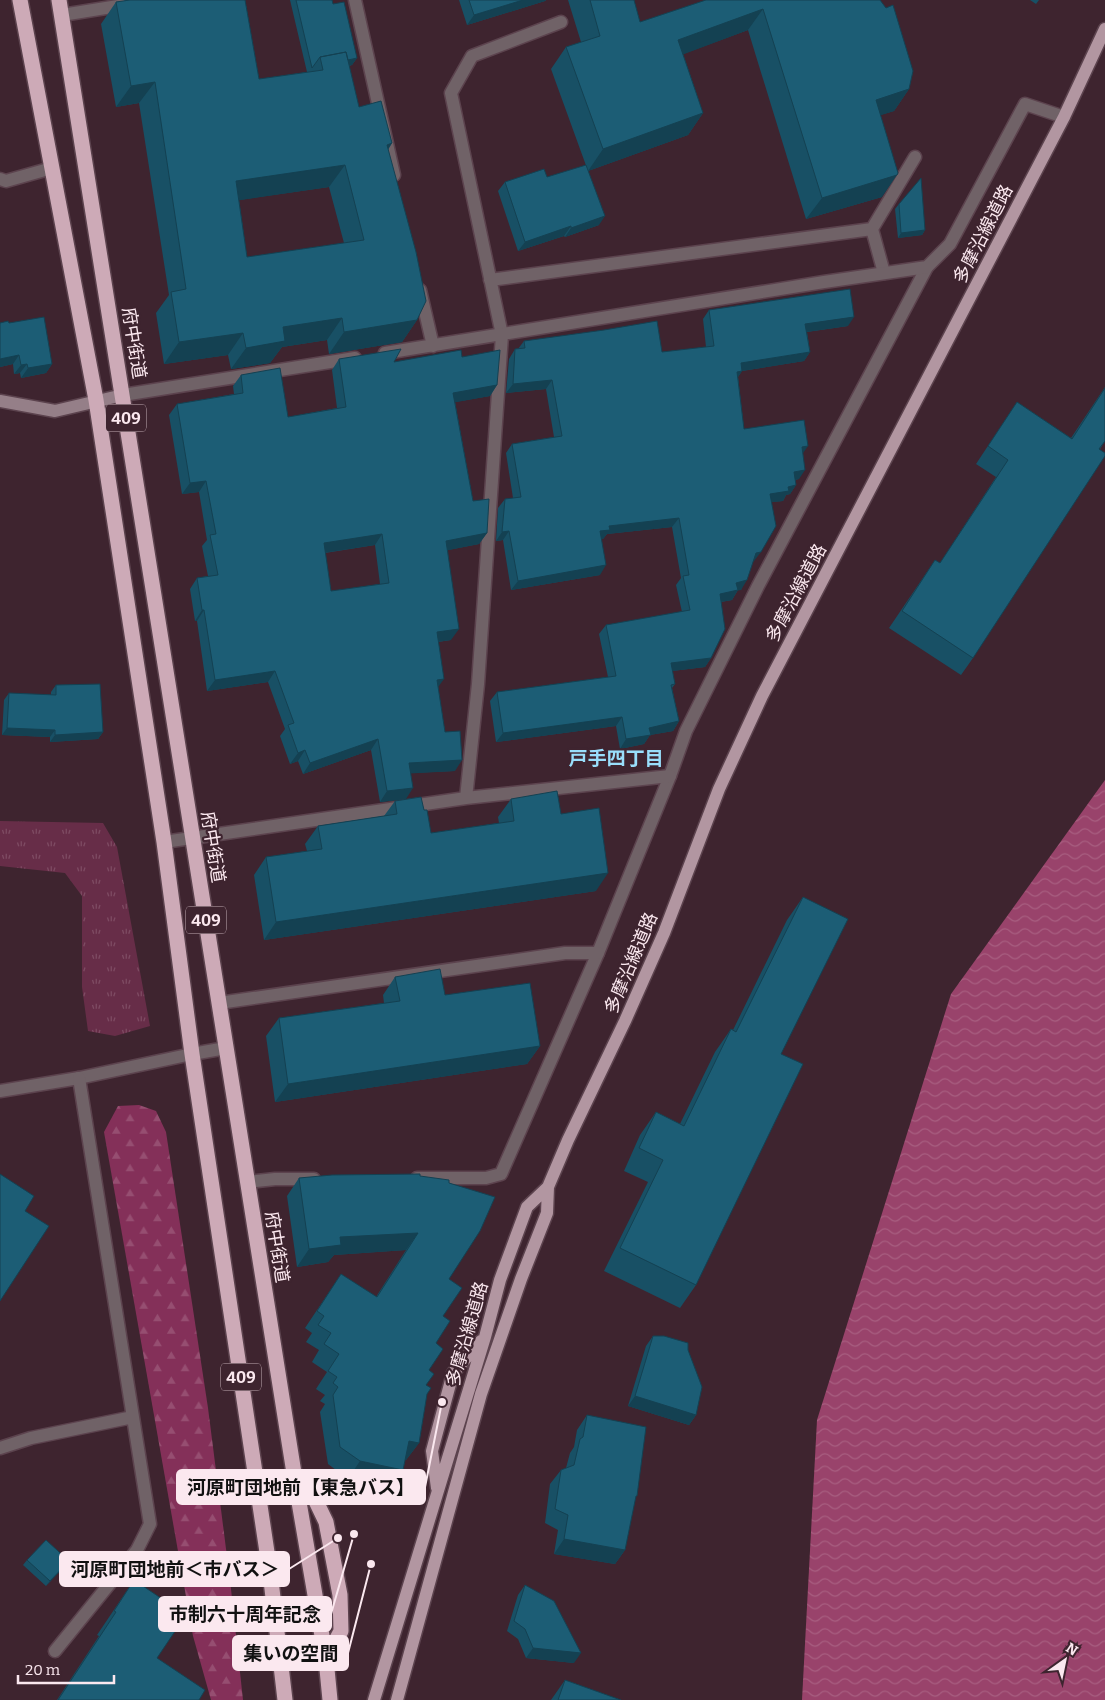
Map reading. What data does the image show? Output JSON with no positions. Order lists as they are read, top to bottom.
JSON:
{
  "streets": {
    "highway": ["府中街道", "409"],
    "main road": ["多摩沿線道路"]
  },
  "districts": ["戸手四丁目"],
  "places": [
    "河原町団地前【東急バス】",
    "市制六十周年記念",
    "河原町団地前＜市バス＞",
    "集いの空間"
  ],
  "scale_bar": "20 m",
  "north": "top right"
}
